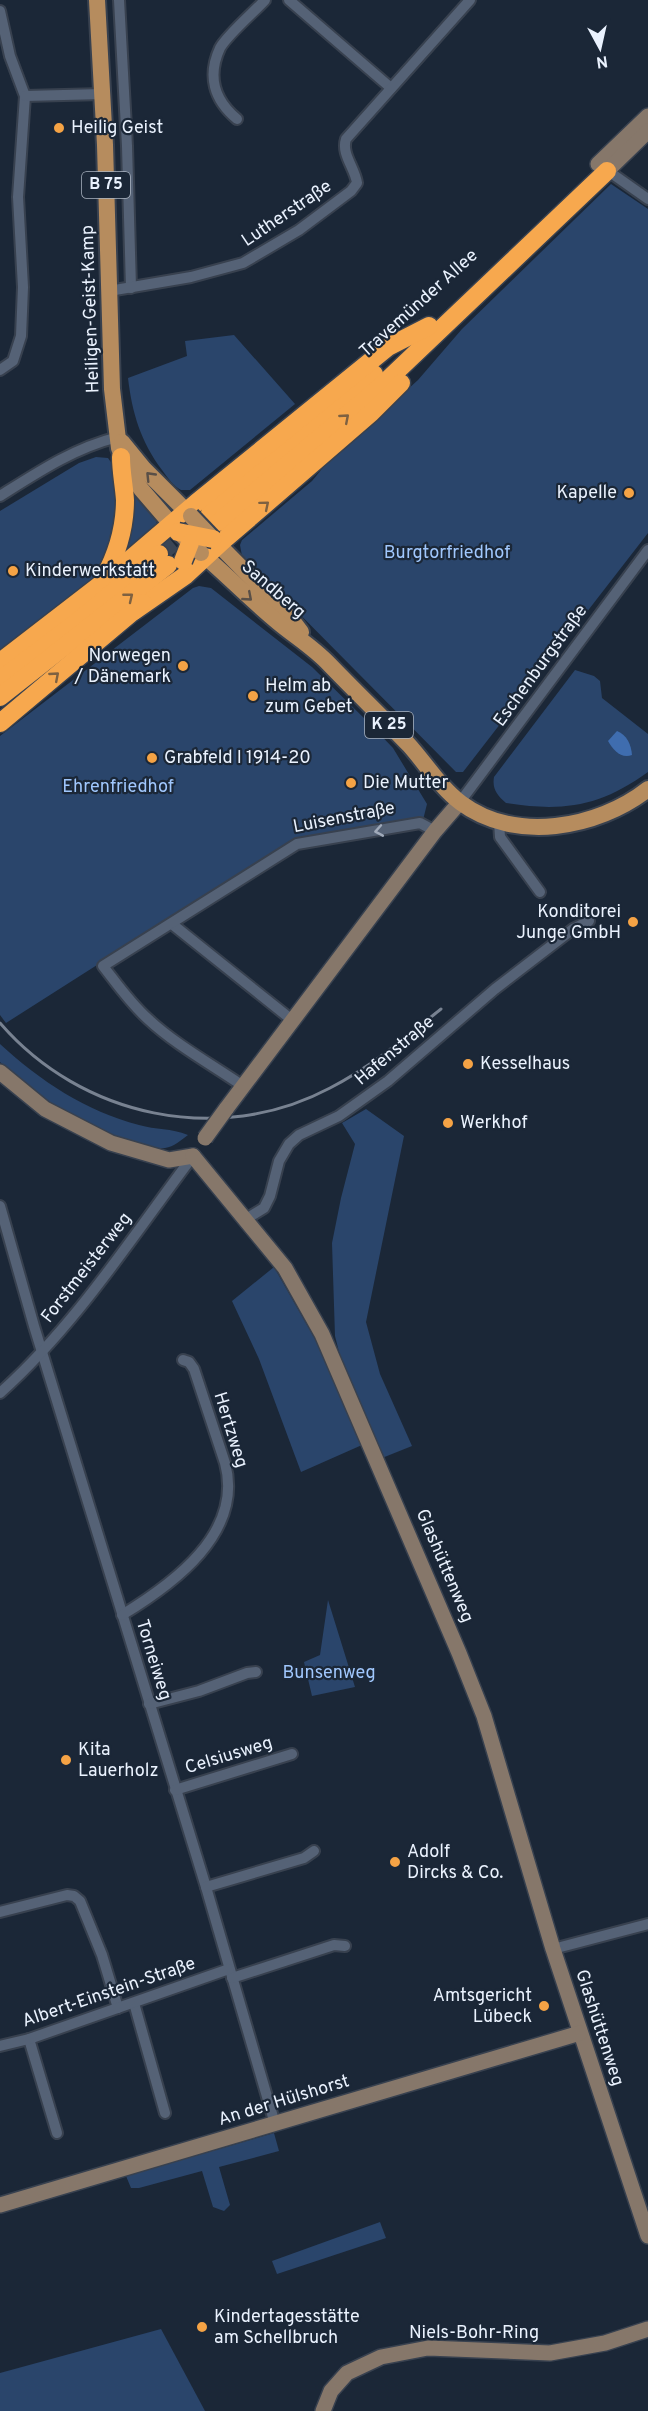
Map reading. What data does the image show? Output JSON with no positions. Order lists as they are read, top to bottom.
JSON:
{
  "streets": {
    "highway": ["B 75", "Travemünder Allee"],
    "main road": ["Heiligen-Geist-Kamp", "Sandberg", "K 25"],
    "street": [
      "Lutherstraße",
      "Eschenburgstraße",
      "Luisenstraße",
      "Hafenstraße",
      "Forstmeisterweg",
      "Hertzweg",
      "Glashüttenweg",
      "Torneiweg",
      "Celsiusweg",
      "Albert-Einstein-Straße",
      "An der Hülshorst",
      "Niels-Bohr-Ring"
    ]
  },
  "crossings": [
    ["B 75", "Heiligen-Geist-Kamp"],
    ["Lutherstraße", "Heiligen-Geist-Kamp"],
    ["Heiligen-Geist-Kamp", "Sandberg"],
    ["Sandberg", "Eschenburgstraße"],
    ["Sandberg", "K 25"],
    ["Eschenburgstraße", "K 25"],
    ["Hafenstraße", "Glashüttenweg"],
    ["Forstmeisterweg", "Glashüttenweg"],
    ["Forstmeisterweg", "Torneiweg"],
    ["Hertzweg", "Torneiweg"],
    ["Glashüttenweg", "An der Hülshorst"],
    ["Torneiweg", "Celsiusweg"],
    ["Torneiweg", "Albert-Einstein-Straße"],
    ["Torneiweg", "An der Hülshorst"]
  ],
  "one_way": ["Luisenstraße"],
  "parks": ["Burgtorfriedhof", "Ehrenfriedhof", "Bunsenweg"],
  "places": [
    "Heilig Geist",
    "Kapelle",
    "Kinderwerkstatt",
    "Norwegen / Dänemark",
    "Helm ab zum Gebet",
    "Grabfeld I 1914-20",
    "Die Mutter",
    "Konditorei Junge GmbH",
    "Kesselhaus",
    "Werkhof",
    "Kita Lauerholz",
    "Adolf Dircks & Co.",
    "Amtsgericht Lübeck",
    "Kindertagesstätte am Schellbruch"
  ],
  "north": "bottom"
}
